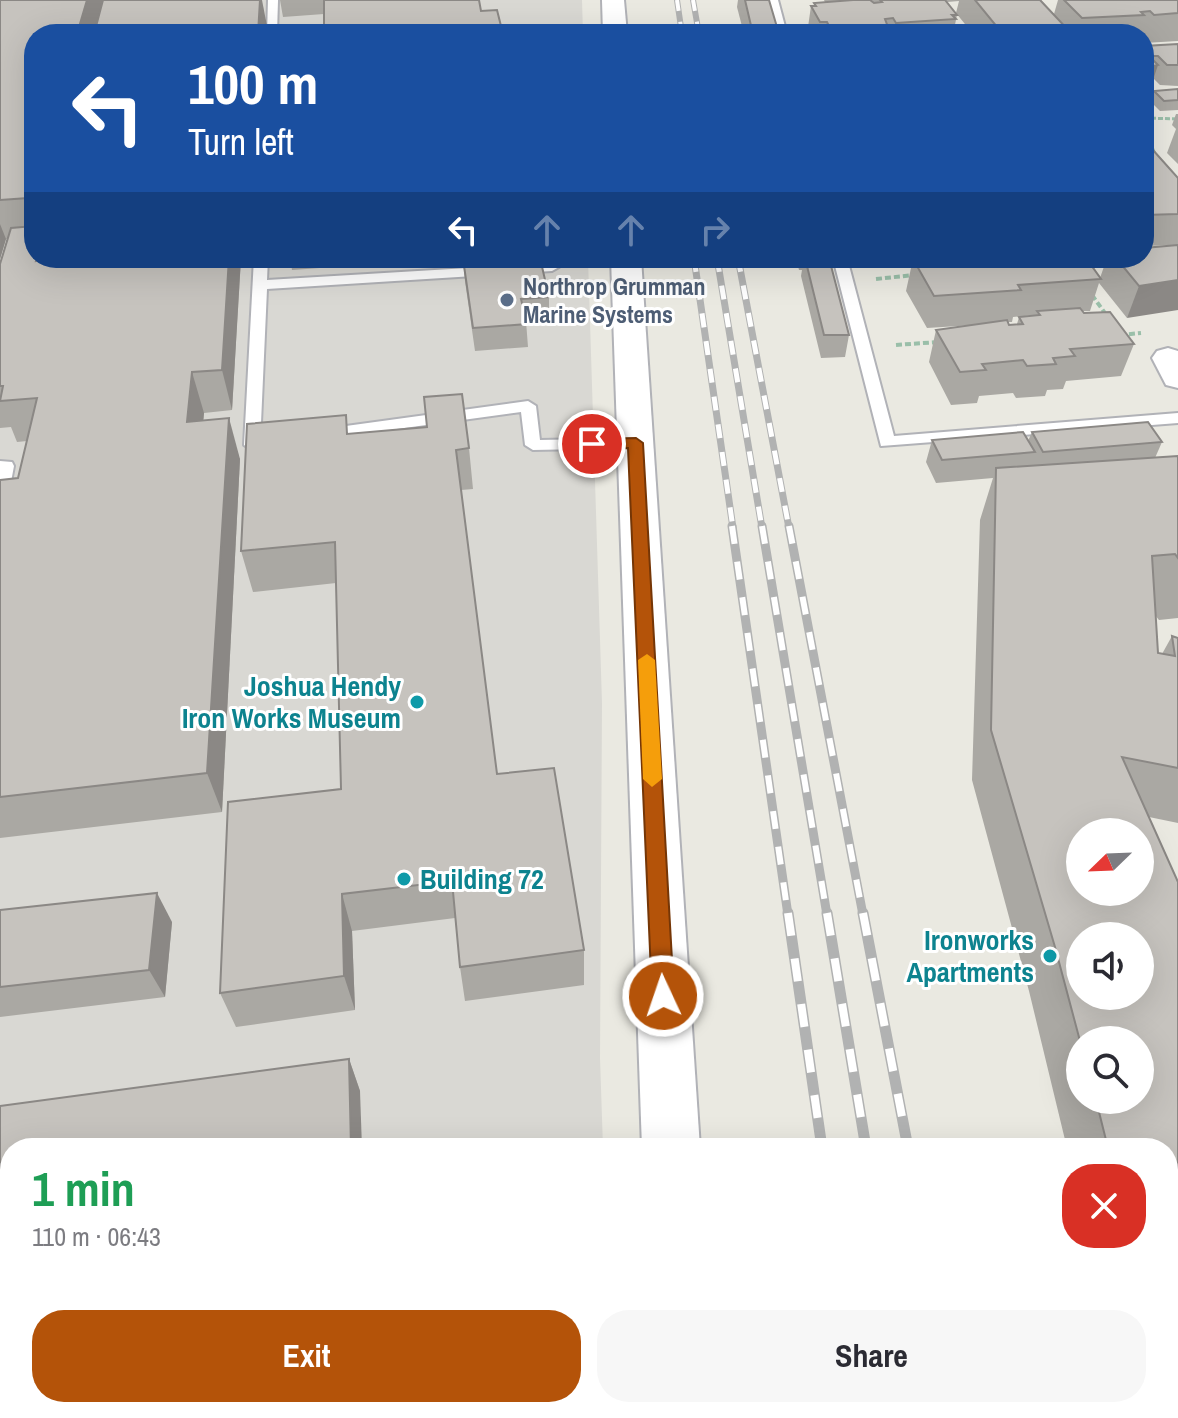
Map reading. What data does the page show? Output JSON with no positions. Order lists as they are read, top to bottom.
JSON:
{
  "places": [
    "Northrop Grumman Marine Systems",
    "Joshua Hendy Iron Works Museum",
    "Building 72",
    "Ironworks Apartments"
  ],
  "north": "bottom left",
  "page": {
    "turn": ["100 m", "Turn left"],
    "heading": ["1 min", "110 m · 06:43"],
    "buttons": ["Exit", "Share"]
  }
}
